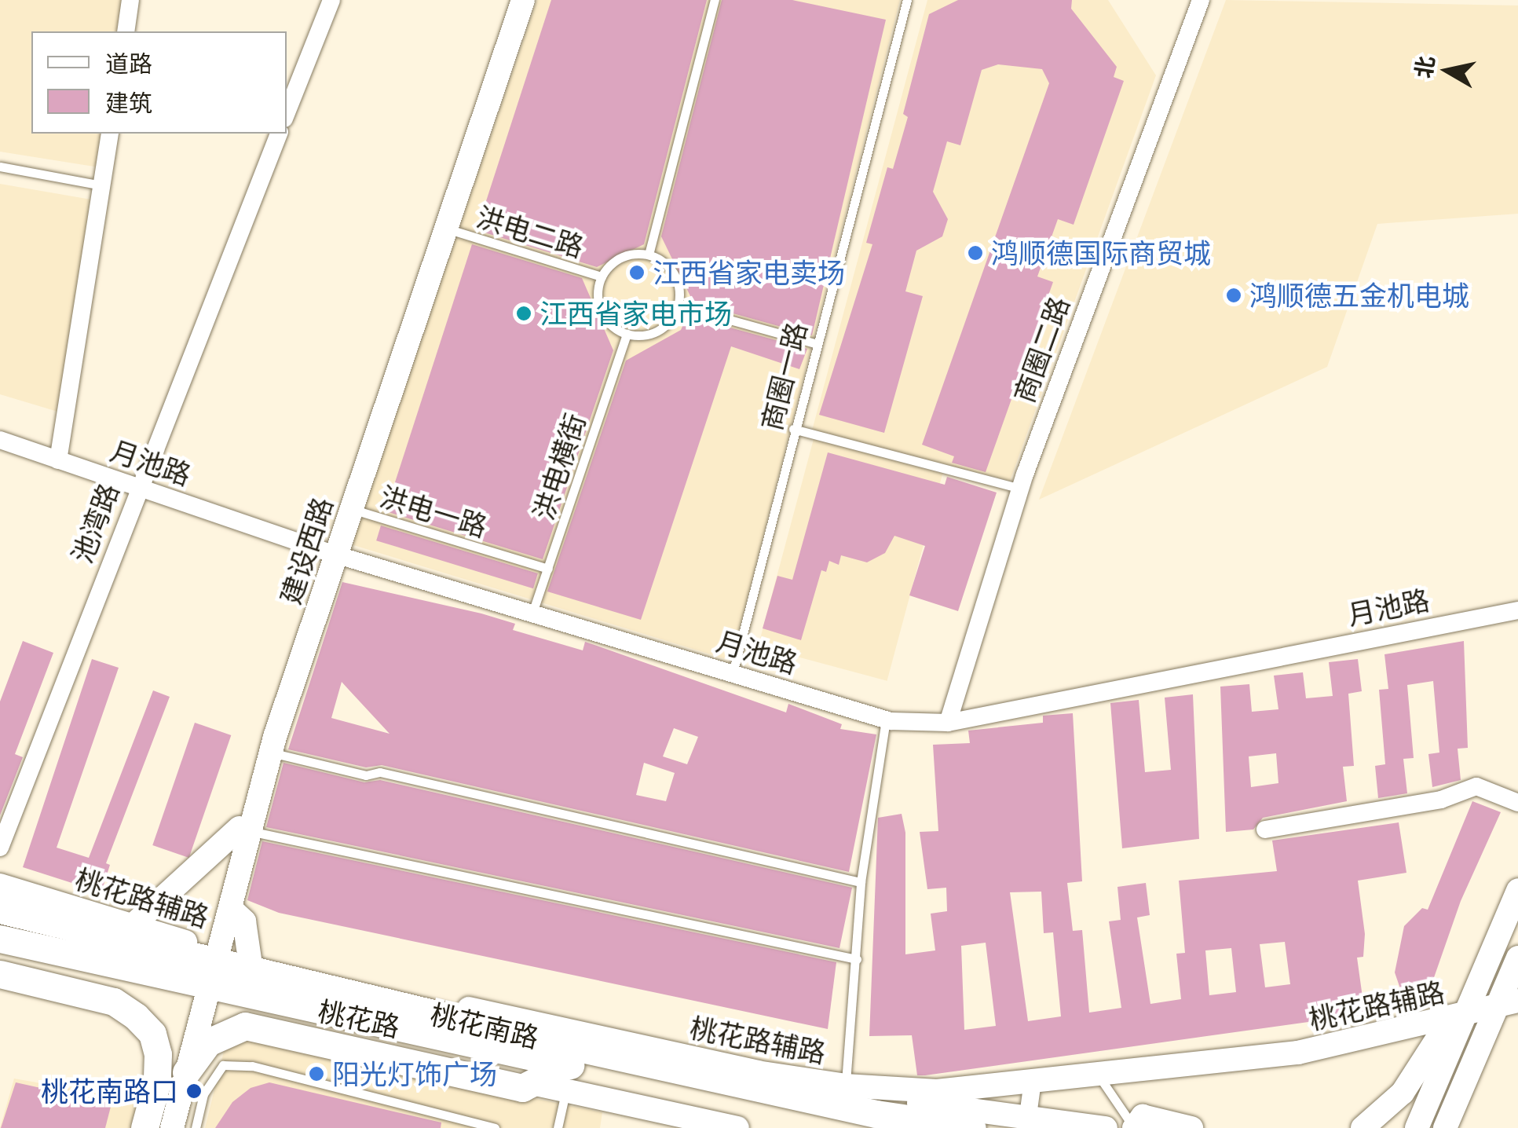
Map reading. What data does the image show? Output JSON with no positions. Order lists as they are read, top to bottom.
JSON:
{
  "streets": {
    "main road": ["建设西路", "桃花路辅路", "桃花南路"],
    "street": ["商圈二路", "月池路", "池湾路"],
    "lane": [
      "洪电二路",
      "商圈一路",
      "洪电横街",
      "洪电一路"
    ]
  },
  "crossings": [
    ["洪电二路", "洪电横街"],
    ["洪电二路", "建设西路"],
    ["商圈二路", "月池路"],
    ["商圈一路", "月池路"],
    ["月池路", "洪电横街"],
    ["月池路", "池湾路"],
    ["月池路", "建设西路"],
    ["洪电横街", "洪电一路"],
    ["洪电一路", "建设西路"],
    ["建设西路", "桃花路辅路"],
    ["建设西路", "桃花南路"],
    ["桃花路辅路", "桃花南路"]
  ],
  "places": [
    "鸿顺德国际商贸城",
    "江西省家电卖场",
    "鸿顺德五金机电城",
    "江西省家电市场",
    "阳光灯饰广场",
    "桃花南路口"
  ],
  "legend": ["道路", "建筑"],
  "north": "left"
}
